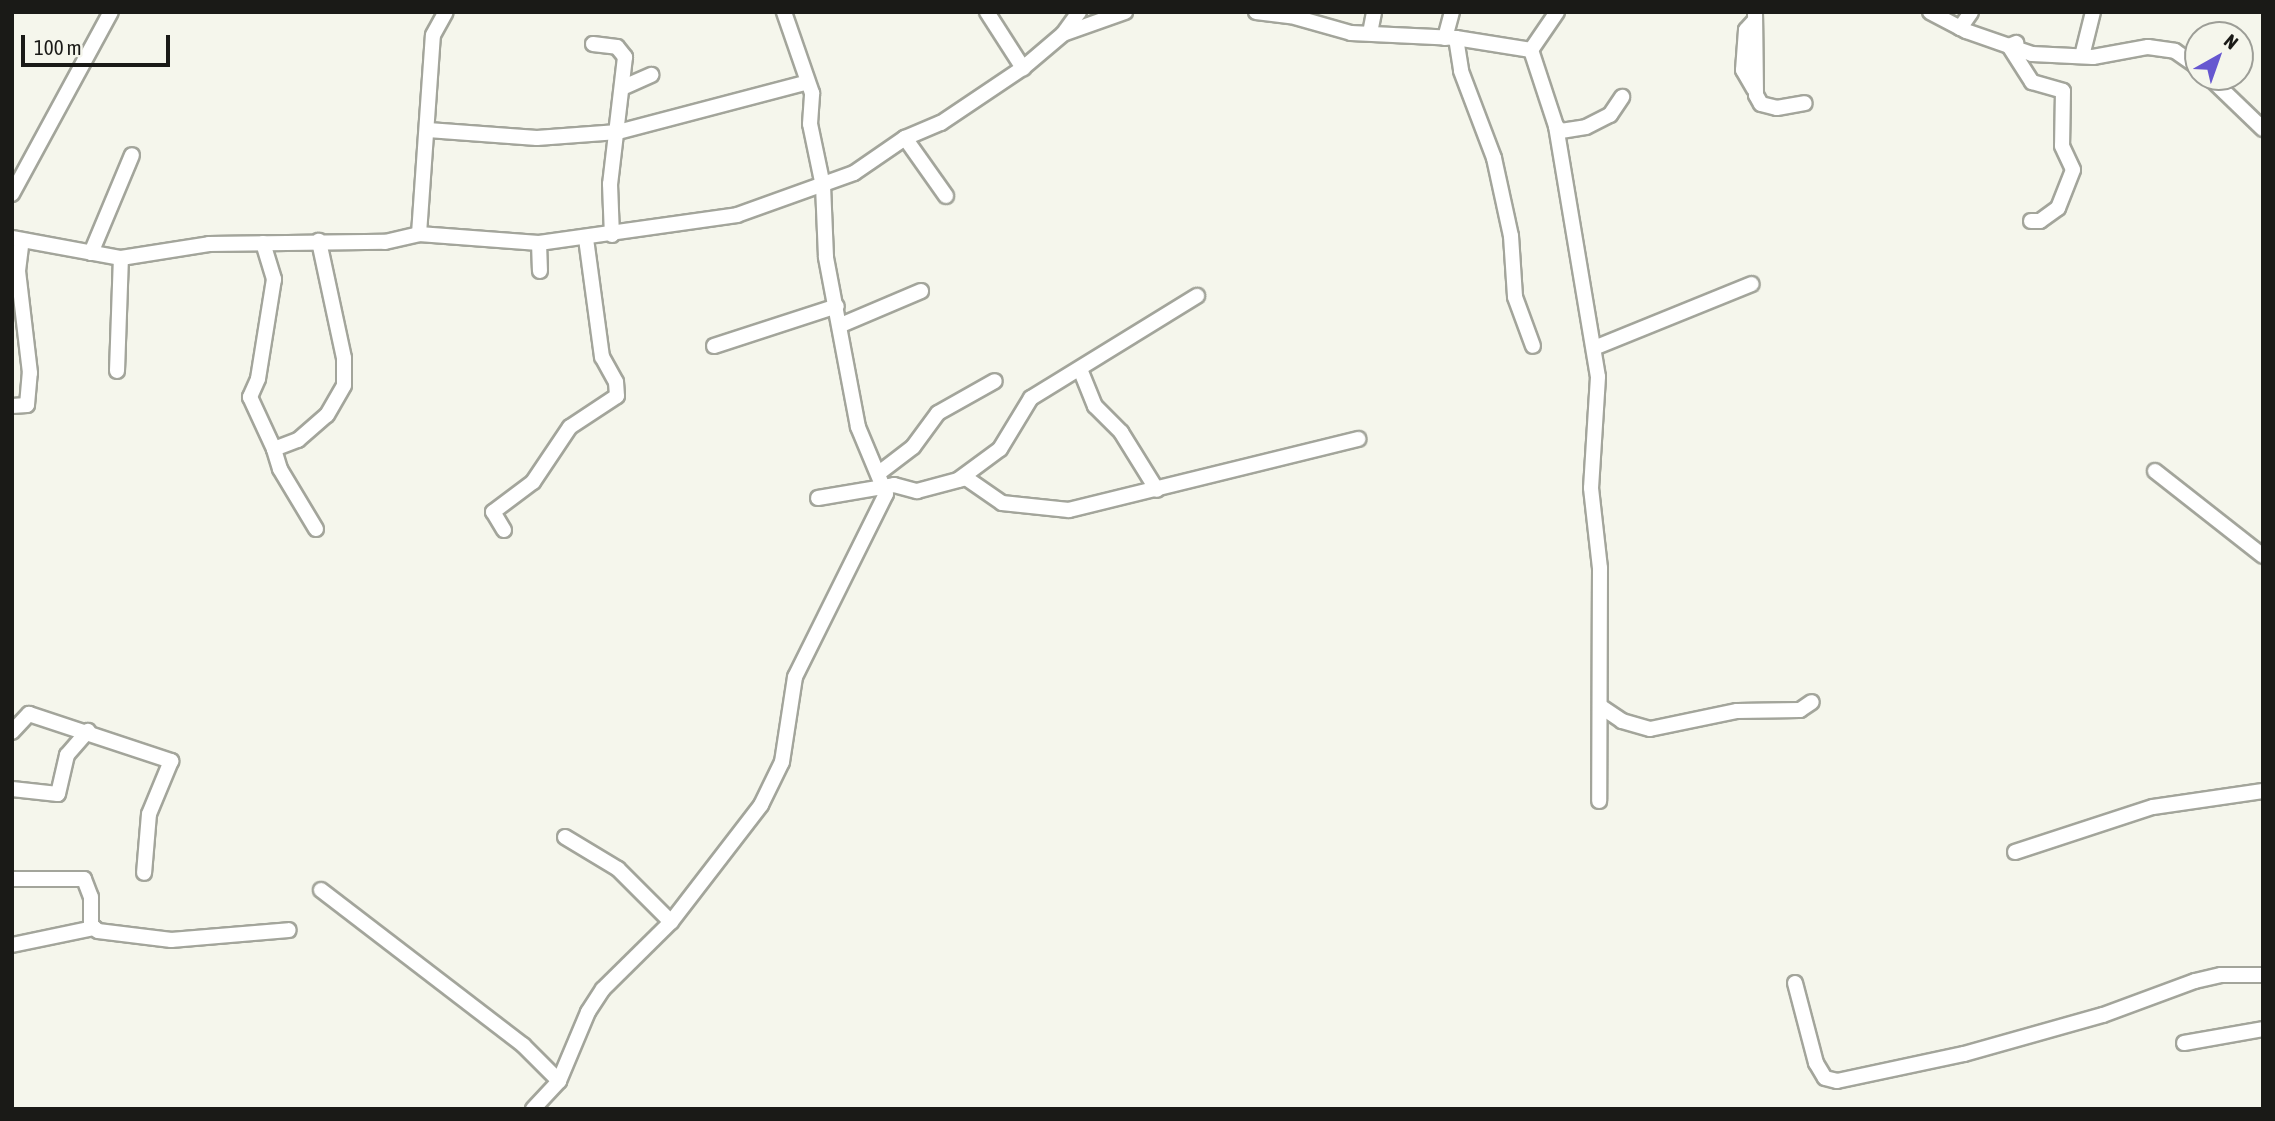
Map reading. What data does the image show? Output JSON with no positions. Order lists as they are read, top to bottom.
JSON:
{
  "scale_bar": "100 m",
  "north": "top right"
}
